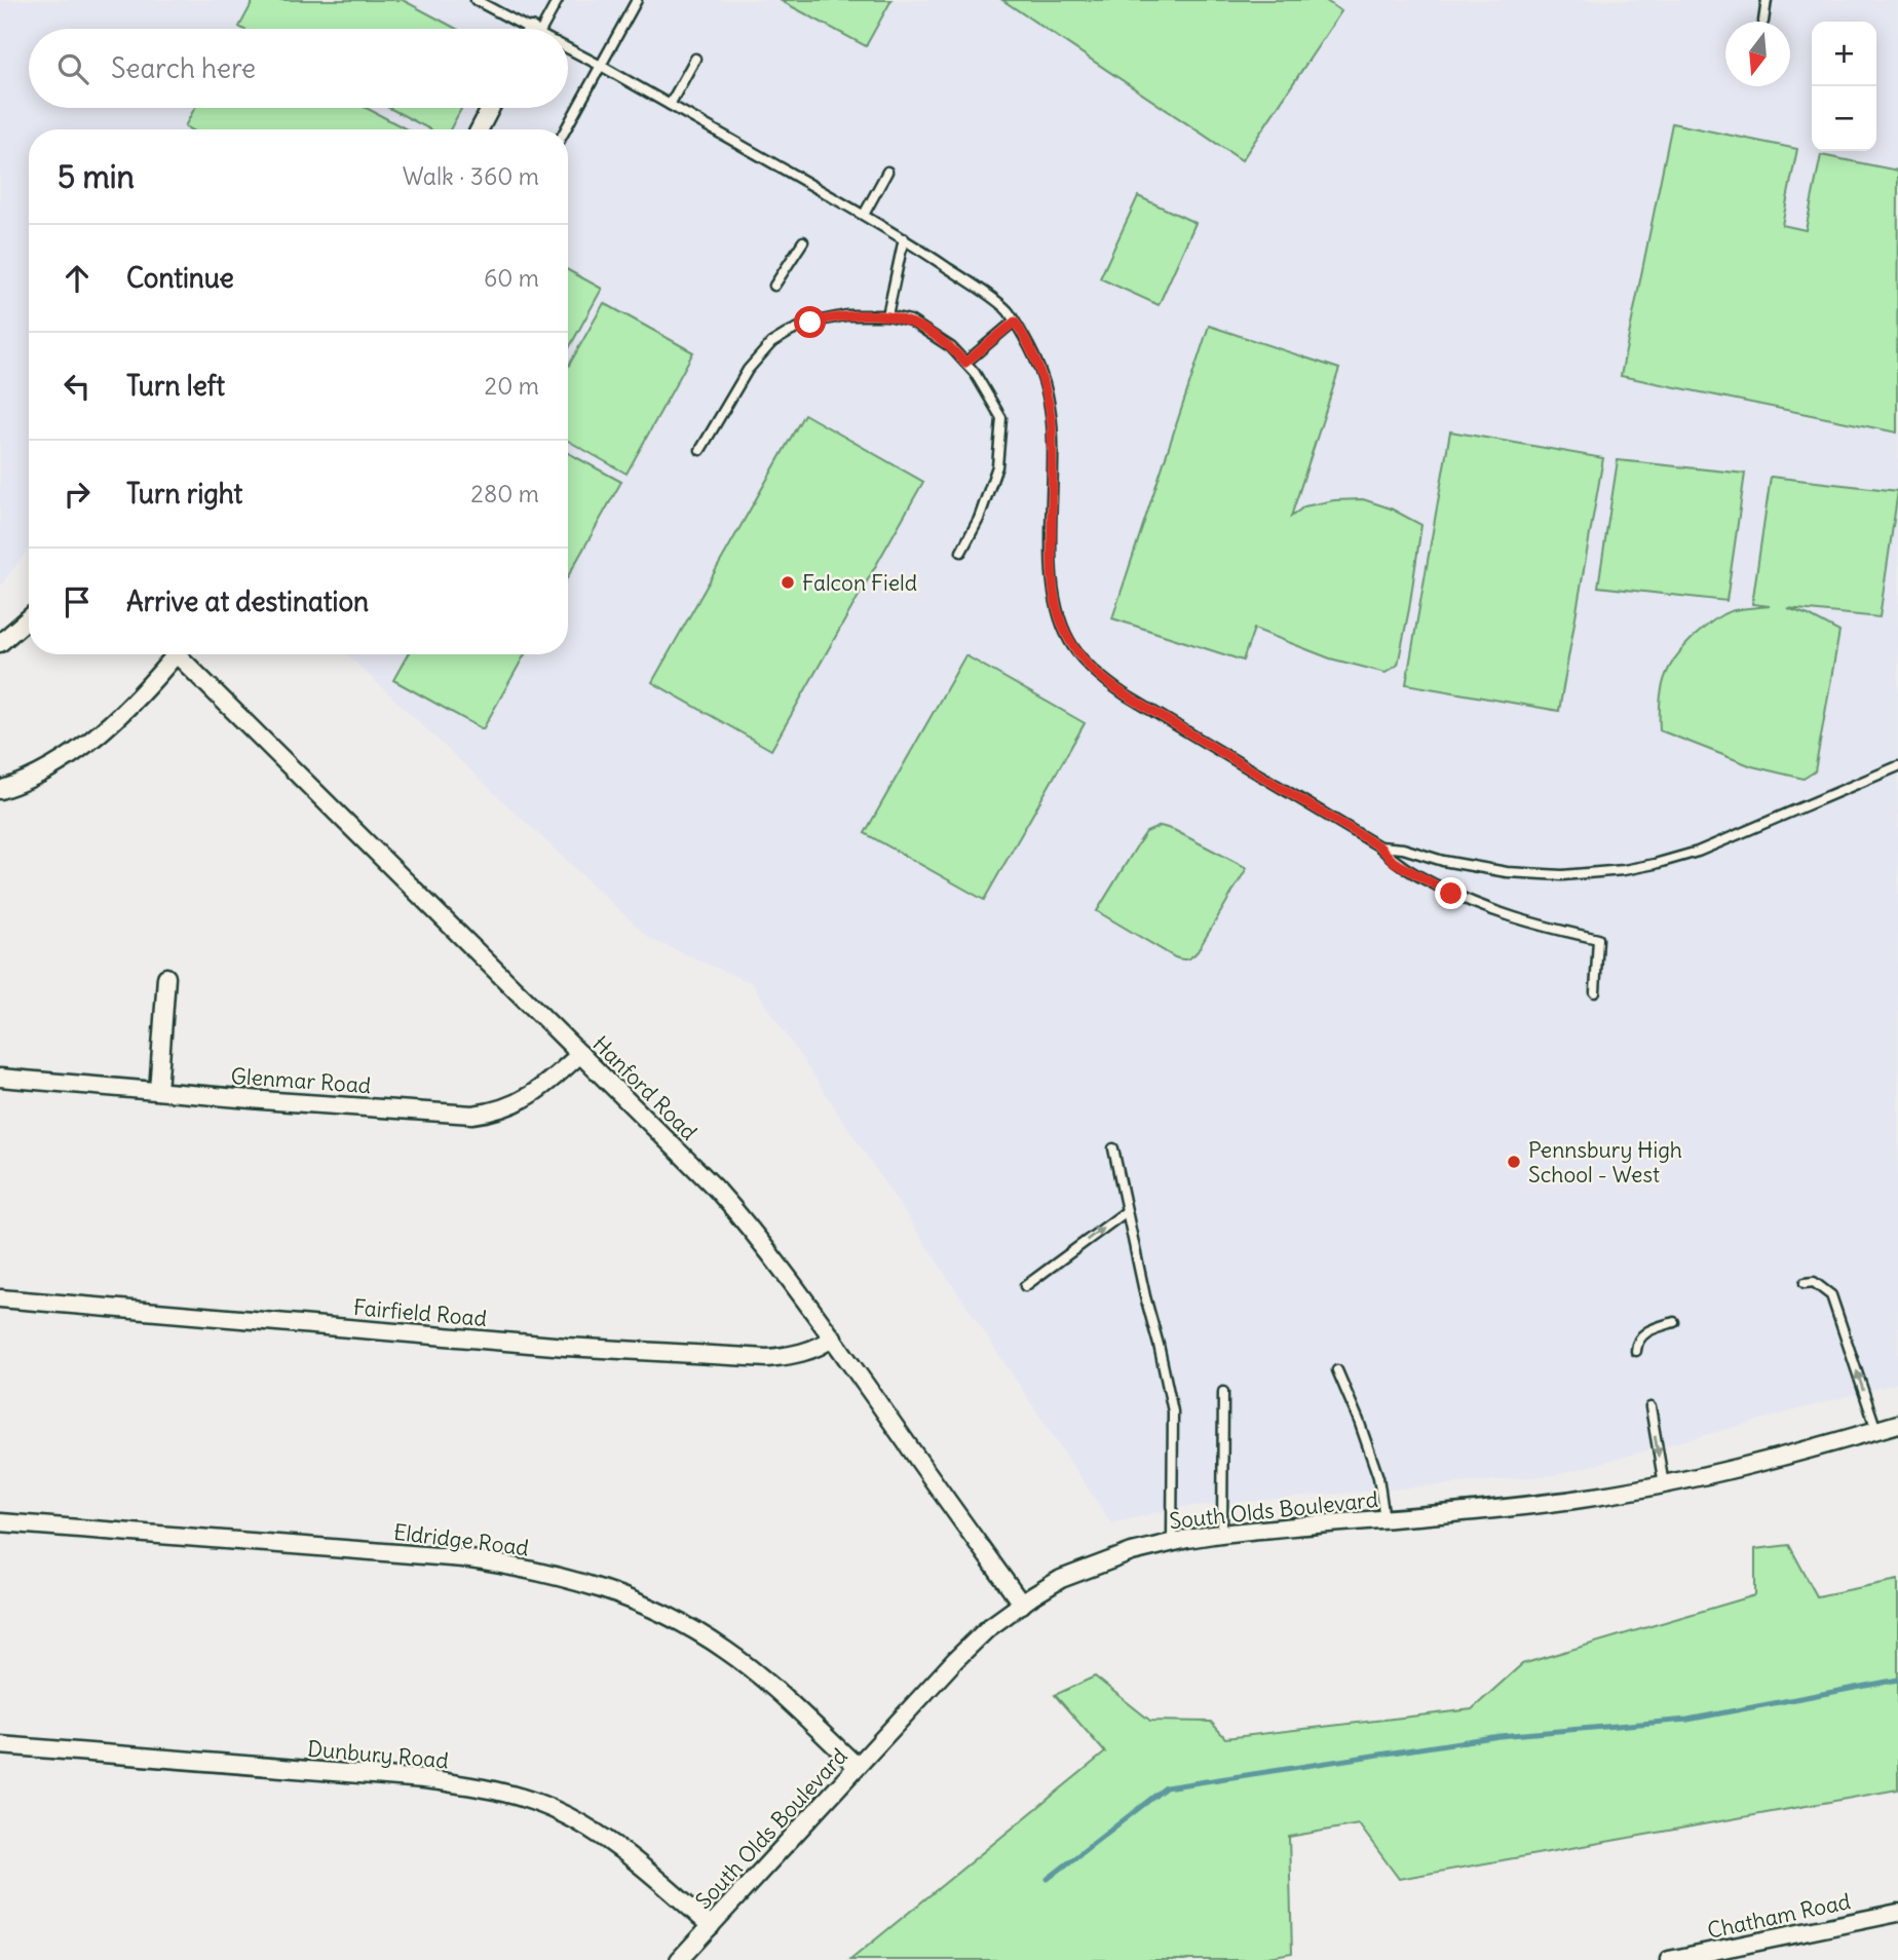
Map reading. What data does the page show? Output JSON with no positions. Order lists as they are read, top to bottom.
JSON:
{
  "streets": {
    "street": [
      "Glenmar Road",
      "Hanford Road",
      "Fairfield Road",
      "South Olds Boulevard",
      "Eldridge Road",
      "Dunbury Road",
      "Chatham Road"
    ]
  },
  "crossings": [
    ["Glenmar Road", "Hanford Road"],
    ["Hanford Road", "Fairfield Road"],
    ["Hanford Road", "South Olds Boulevard"],
    ["South Olds Boulevard", "Eldridge Road"],
    ["South Olds Boulevard", "Dunbury Road"]
  ],
  "places": ["Falcon Field", "Pennsbury High School - West"],
  "north": "bottom",
  "page": {
    "map_buttons": ["+", "−"],
    "search": "Search here",
    "heading": ["5 min", "Walk · 360 m"],
    "list": [
      ["Continue", "60 m"],
      ["Turn left", "20 m"],
      ["Turn right", "280 m"],
      "Arrive at destination"
    ]
  }
}
